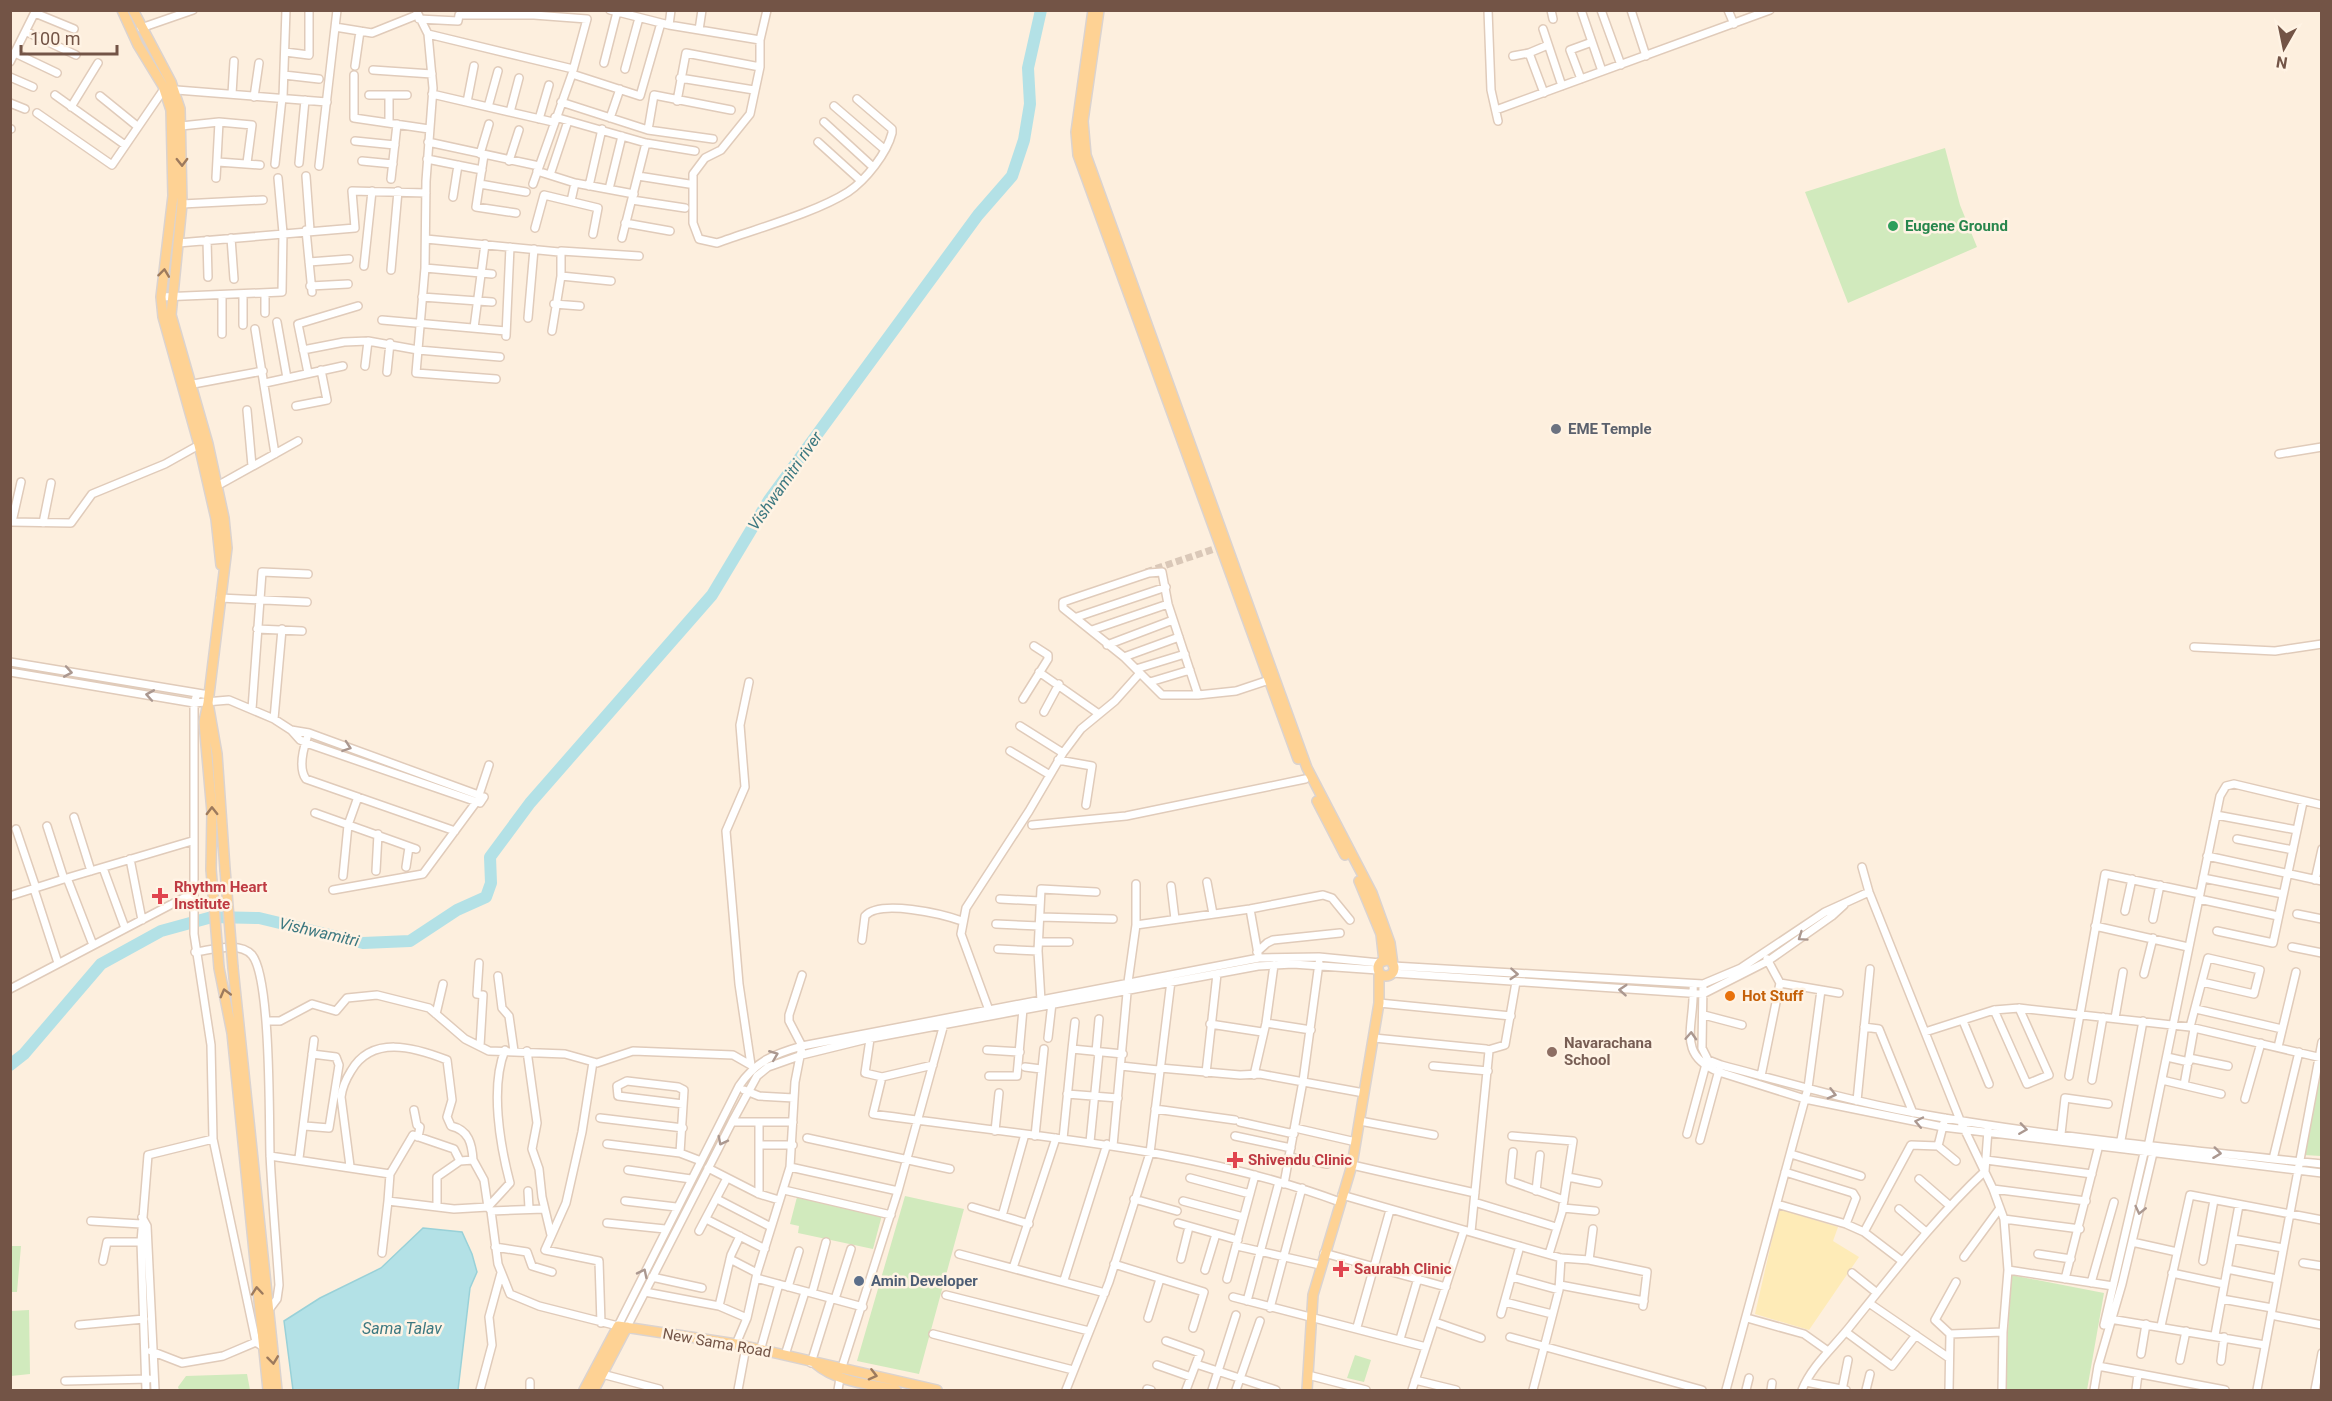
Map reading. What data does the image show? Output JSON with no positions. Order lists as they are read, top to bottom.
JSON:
{
  "streets": {
    "main road": ["New Sama Road"]
  },
  "water": ["Vishwamitri river", "Vishwamitri", "Sama Talav"],
  "places": {
    "other": [
      "Eugene Ground",
      "EME Temple",
      "Hot Stuff",
      "Navarachana School",
      "Amin Developer"
    ],
    "health": ["Rhythm Heart Institute", "Shivendu Clinic", "Saurabh Clinic"]
  },
  "scale_bar": "100 m",
  "north": "bottom"
}
